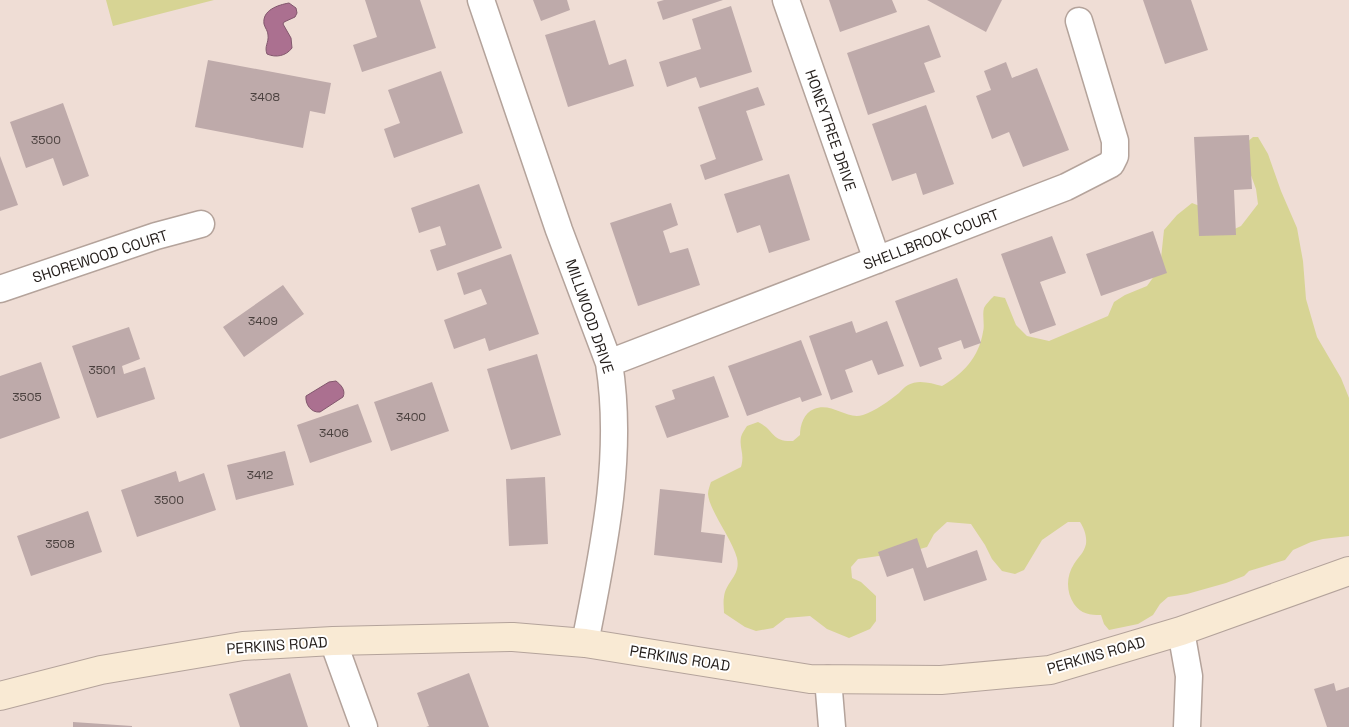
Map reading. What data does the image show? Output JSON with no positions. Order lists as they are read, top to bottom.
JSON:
{
  "streets": {
    "main road": ["PERKINS ROAD"],
    "street": [
      "HONEYTREE DRIVE",
      "SHELLBROOK COURT",
      "SHOREWOOD COURT",
      "MILLWOOD DRIVE"
    ]
  },
  "crossings": [
    ["HONEYTREE DRIVE", "SHELLBROOK COURT"],
    ["SHELLBROOK COURT", "MILLWOOD DRIVE"],
    ["MILLWOOD DRIVE", "PERKINS ROAD"]
  ],
  "house_numbers": [
    "3408",
    "3500",
    "3409",
    "3501",
    "3505",
    "3400",
    "3406",
    "3412",
    "3500",
    "3508"
  ]
}
